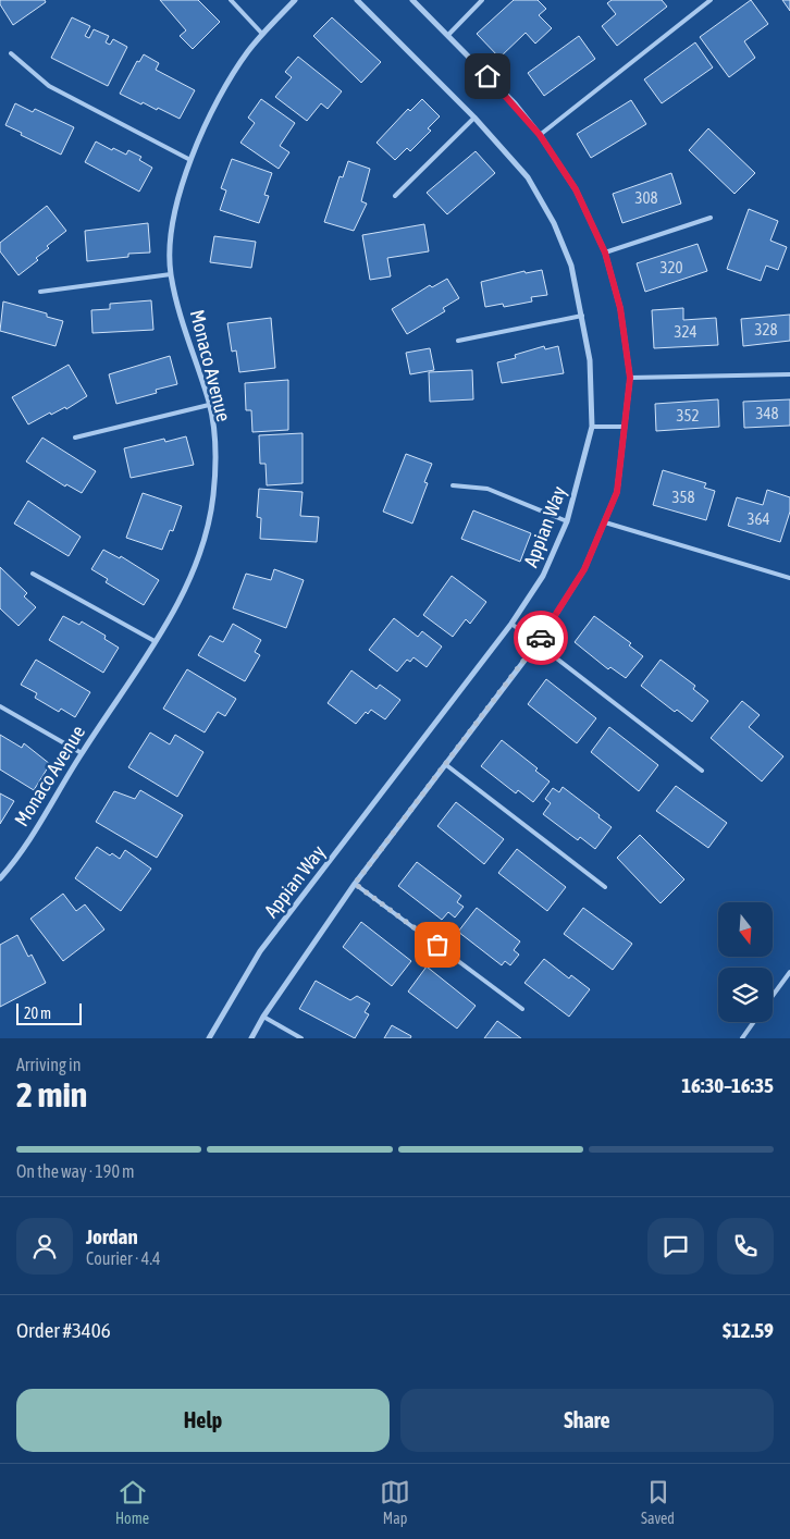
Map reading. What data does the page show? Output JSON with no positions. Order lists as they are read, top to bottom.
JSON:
{
  "streets": {
    "street": ["Monaco Avenue", "Appian Way"]
  },
  "house_numbers": [
    "308",
    "320",
    "328",
    "324",
    "348",
    "352",
    "358",
    "364"
  ],
  "scale_bar": "20 m",
  "north": "bottom",
  "page": {
    "scale": "20 m",
    "heading": ["2 min", "Arriving in", "16:30–16:35"],
    "panel": [
      "Jordan",
      "Courier · 4.4",
      "Order #3406",
      "$12.59"
    ],
    "bar": "On the way · 190 m",
    "buttons": ["Help", "Share"],
    "tabs": ["Home", "Map", "Saved"]
  }
}
